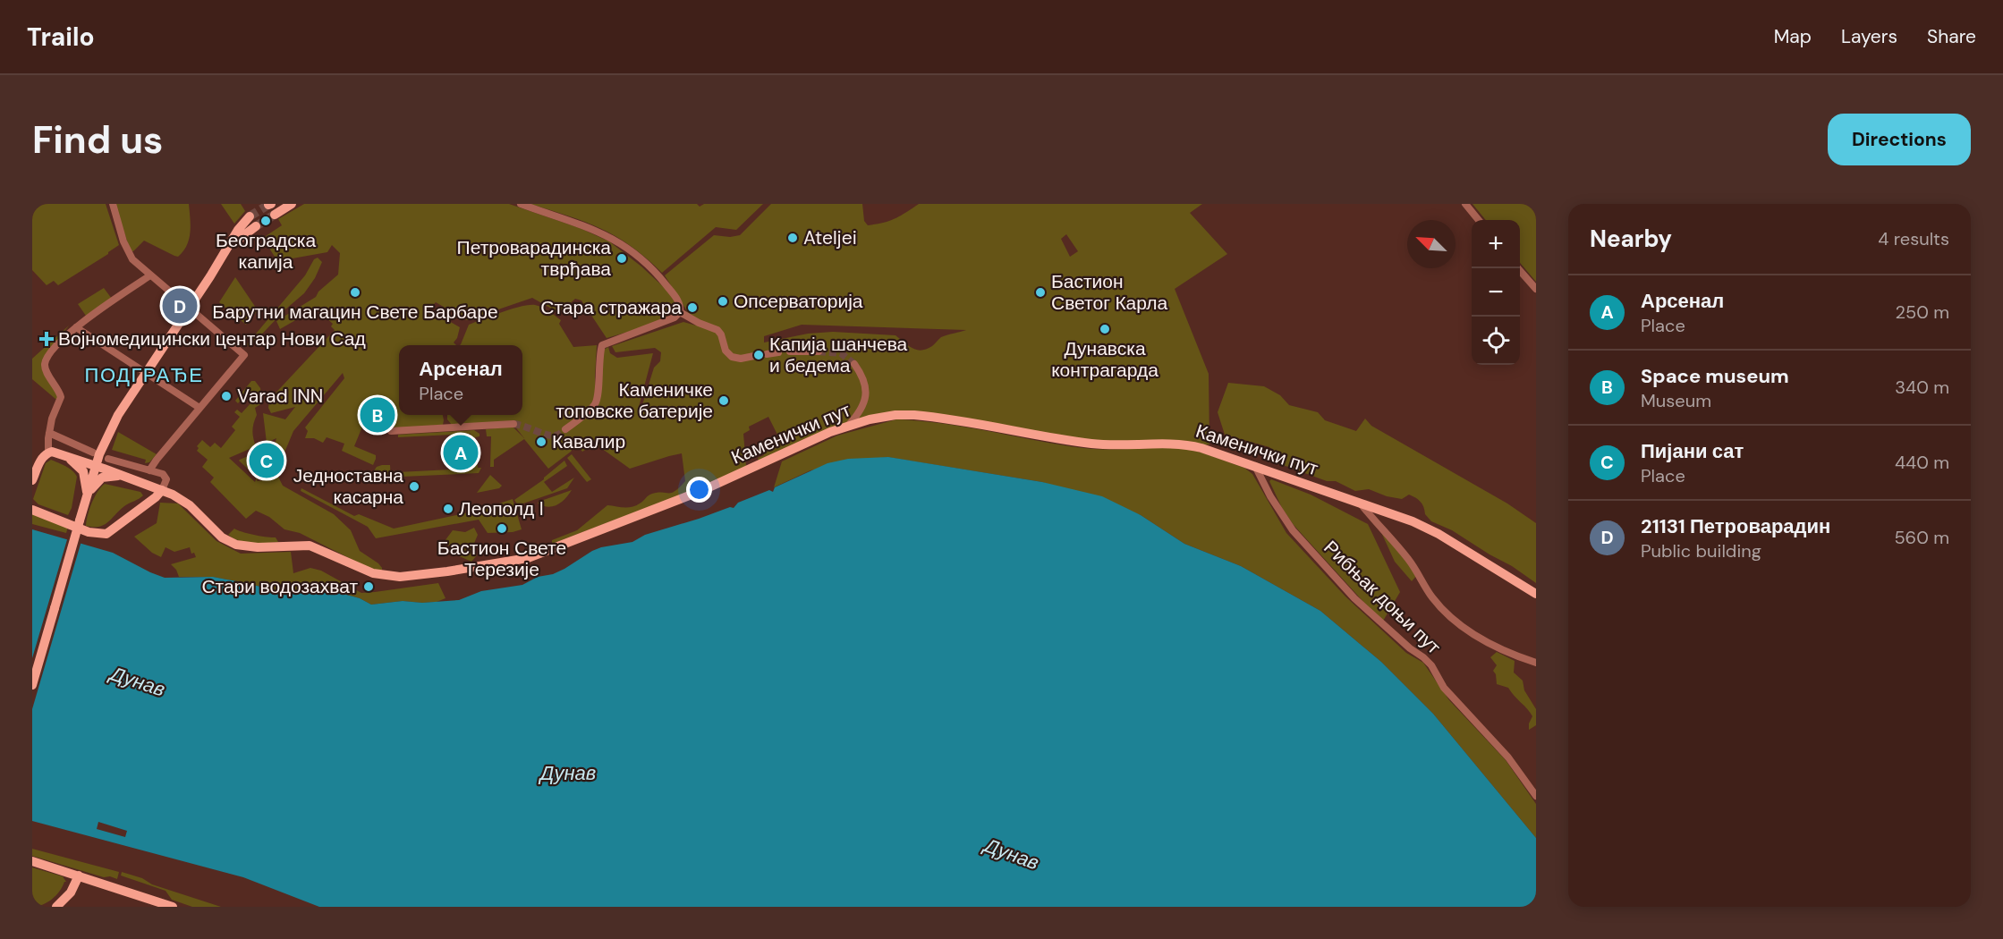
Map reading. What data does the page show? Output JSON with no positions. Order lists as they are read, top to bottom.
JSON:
{
  "streets": {
    "main road": ["Каменички пут"],
    "street": ["Рибњак доњи пут"]
  },
  "crossings": [
    ["Каменички пут", "Рибњак доњи пут"]
  ],
  "districts": ["ПОДГРАЂЕ"],
  "water": ["Дунав"],
  "places": {
    "other": [
      "Београдска капија",
      "Ateljei",
      "Петроварадинска тврђава",
      "Барутни магацин Свете Барбаре",
      "Бастион Светог Карла",
      "Опсерваторија",
      "Стара стражара",
      "Дунавска контрагарда",
      "Капија шанчева и бедема",
      "Varad INN",
      "Каменичке топовске батерије",
      "Кавалир",
      "Једноставна касарна",
      "Леополд I",
      "Бастион Свете Терезије",
      "Стари водозахват"
    ],
    "health": ["Војномедицински центар Нови Сад"]
  },
  "north": "top left",
  "page": {
    "header": "Trailo",
    "nav": ["Map", "Layers", "Share"],
    "buttons": "Directions",
    "title": "Find us",
    "heading": ["Nearby", "4 results"],
    "map_buttons": ["+", "−"],
    "list": [
      {
        "mark": "A",
        "name": "Арсенал",
        "note": "Place",
        "value": "250 m"
      },
      {
        "mark": "B",
        "name": "Space museum",
        "note": "Museum",
        "value": "340 m"
      },
      {
        "mark": "C",
        "name": "Пијани сат",
        "note": "Place",
        "value": "440 m"
      },
      {
        "mark": "D",
        "name": "21131 Петроварадин",
        "note": "Public building",
        "value": "560 m"
      }
    ],
    "pins": [
      "D",
      "B",
      "A",
      "C"
    ],
    "popup": ["Арсенал", "Place"]
  }
}
